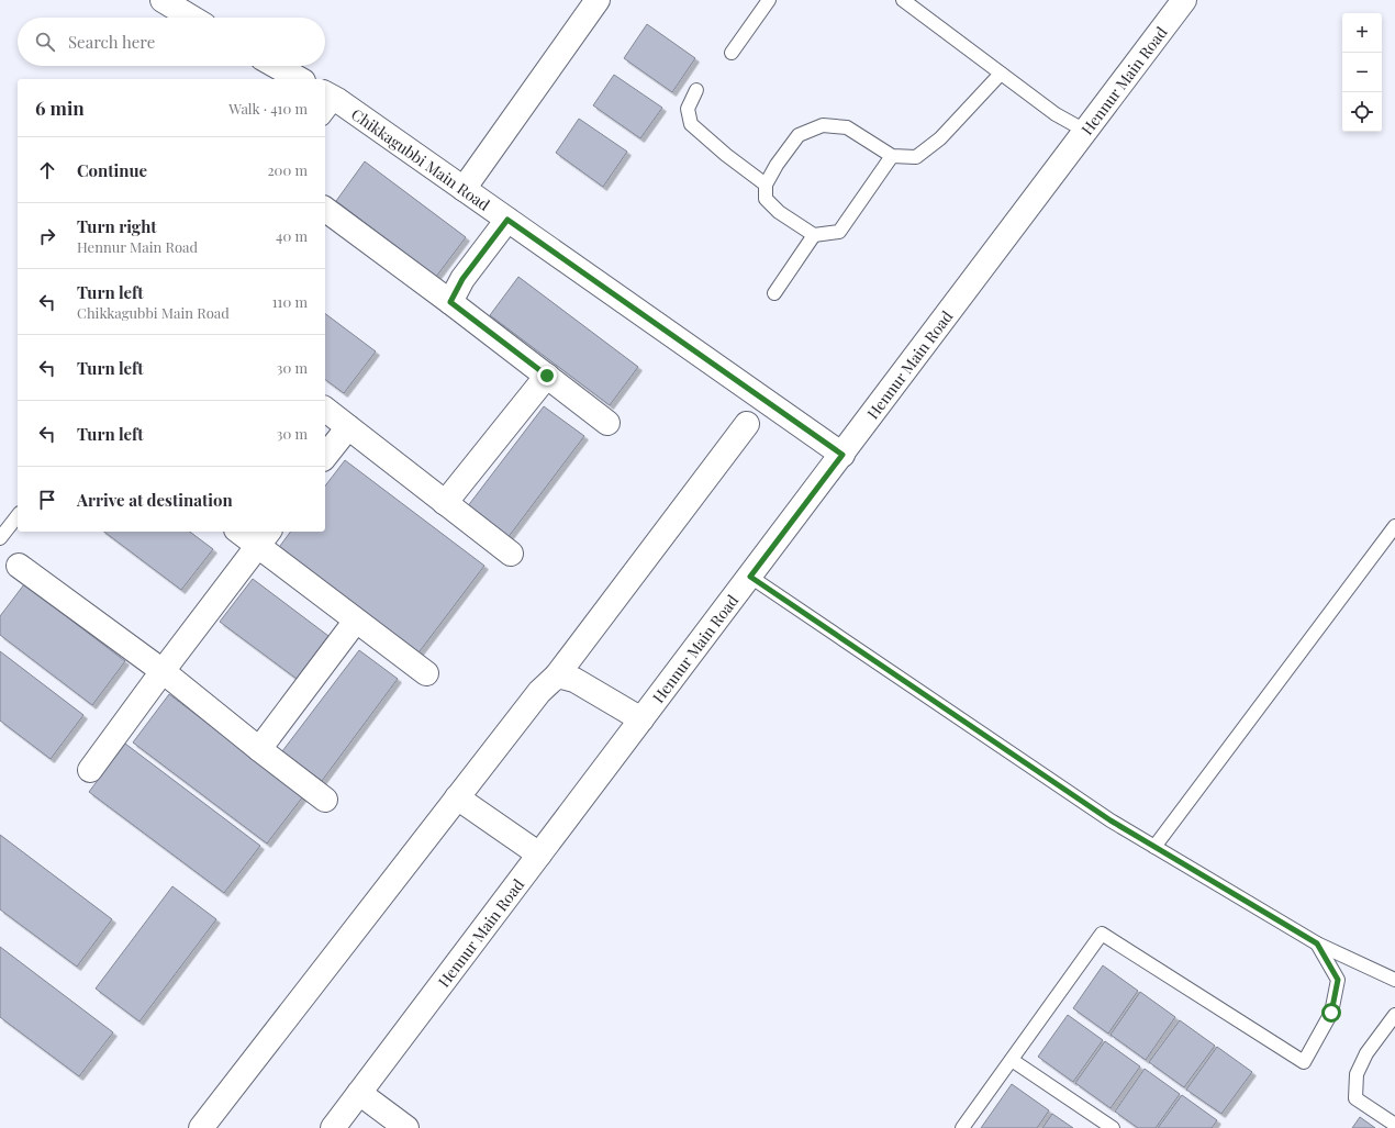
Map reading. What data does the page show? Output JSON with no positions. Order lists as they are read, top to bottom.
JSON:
{
  "streets": {
    "street": ["Hennur Main Road", "Chikkagubbi Main Road"]
  },
  "crossings": [
    ["Hennur Main Road", "Chikkagubbi Main Road"]
  ],
  "page": {
    "map_buttons": ["+", "−"],
    "search": "Search here",
    "heading": ["6 min", "Walk · 410 m"],
    "list": [
      ["Continue", "200 m"],
      ["Turn right", "Hennur Main Road", "40 m"],
      ["Turn left", "Chikkagubbi Main Road", "110 m"],
      ["Turn left", "30 m"],
      ["Turn left", "30 m"],
      "Arrive at destination"
    ]
  }
}
